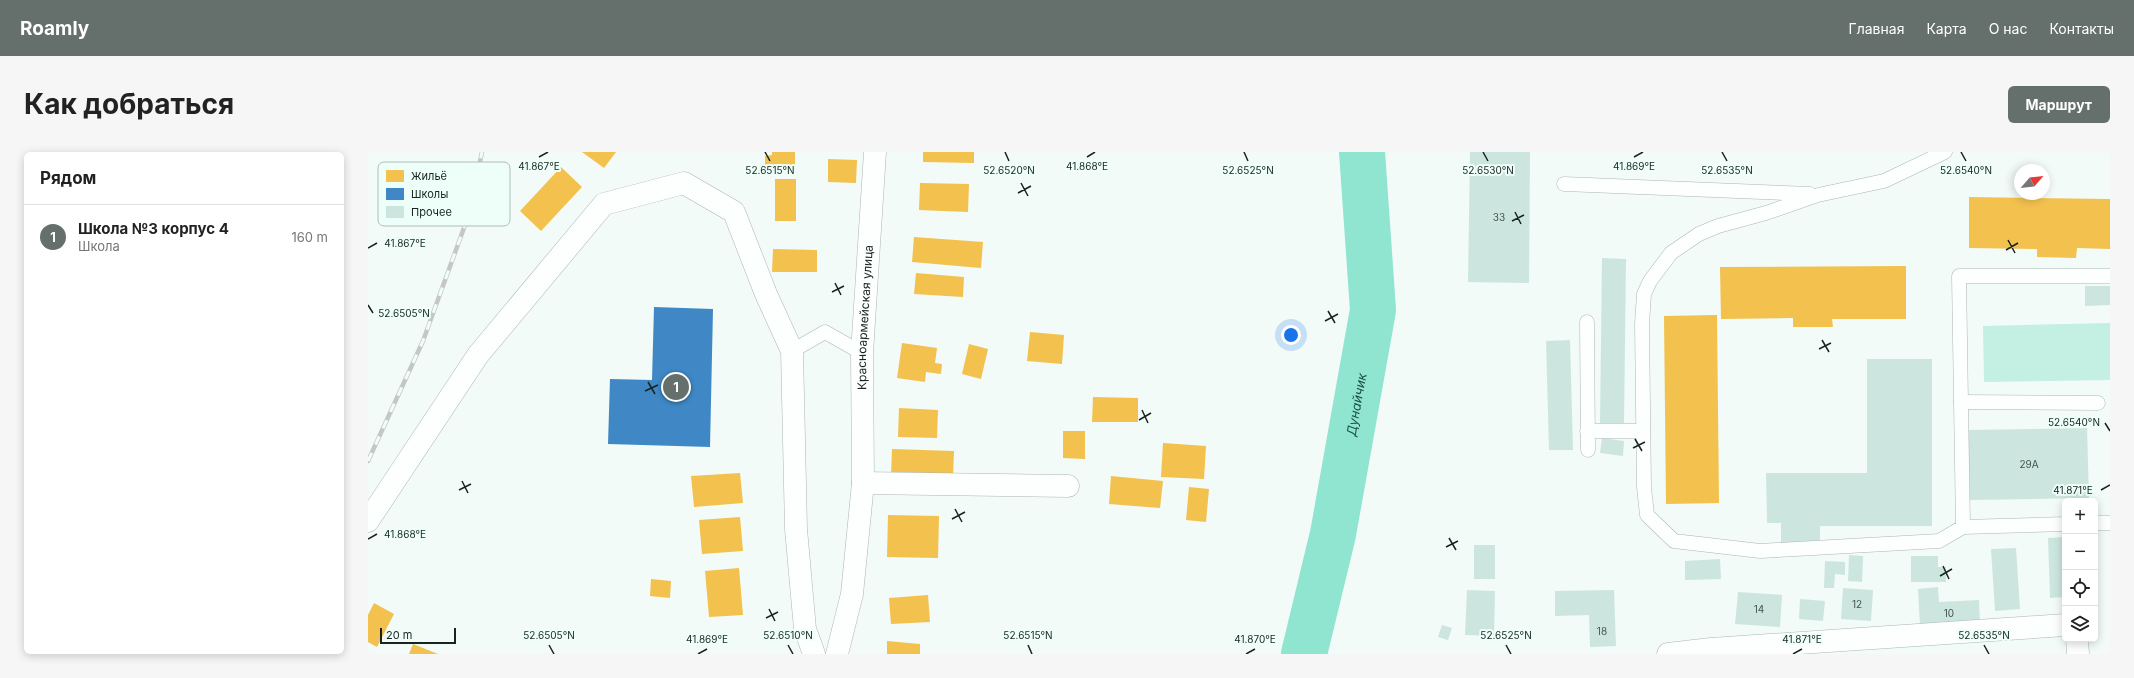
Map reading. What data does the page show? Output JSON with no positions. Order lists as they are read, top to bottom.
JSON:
{
  "streets": {
    "street": ["Красноармейская улица"]
  },
  "water": ["Дунайчик"],
  "house_numbers": [
    "33",
    "29А",
    "12",
    "14",
    "10",
    "18"
  ],
  "legend": ["Жильё", "Школы", "Прочее"],
  "scale_bar": "20 m",
  "north": "top right",
  "page": {
    "header": "Roamly",
    "nav": [
      "Главная",
      "Карта",
      "О нас",
      "Контакты"
    ],
    "buttons": "Маршрут",
    "title": "Как добраться",
    "heading": "Рядом",
    "list": [
      {
        "mark": "1",
        "name": "Школа №3 корпус 4",
        "note": "Школа",
        "value": "160 m"
      }
    ],
    "pins": "1",
    "map_buttons": ["+", "−"],
    "scale": "20 m"
  },
  "coordinates": [
    "41.867°E",
    "41.868°E",
    "41.869°E",
    "52.6515°N",
    "52.6520°N",
    "52.6525°N",
    "52.6530°N",
    "52.6535°N",
    "52.6540°N",
    "52.6505°N",
    "41.871°E",
    "52.6510°N",
    "41.870°E"
  ]
}
